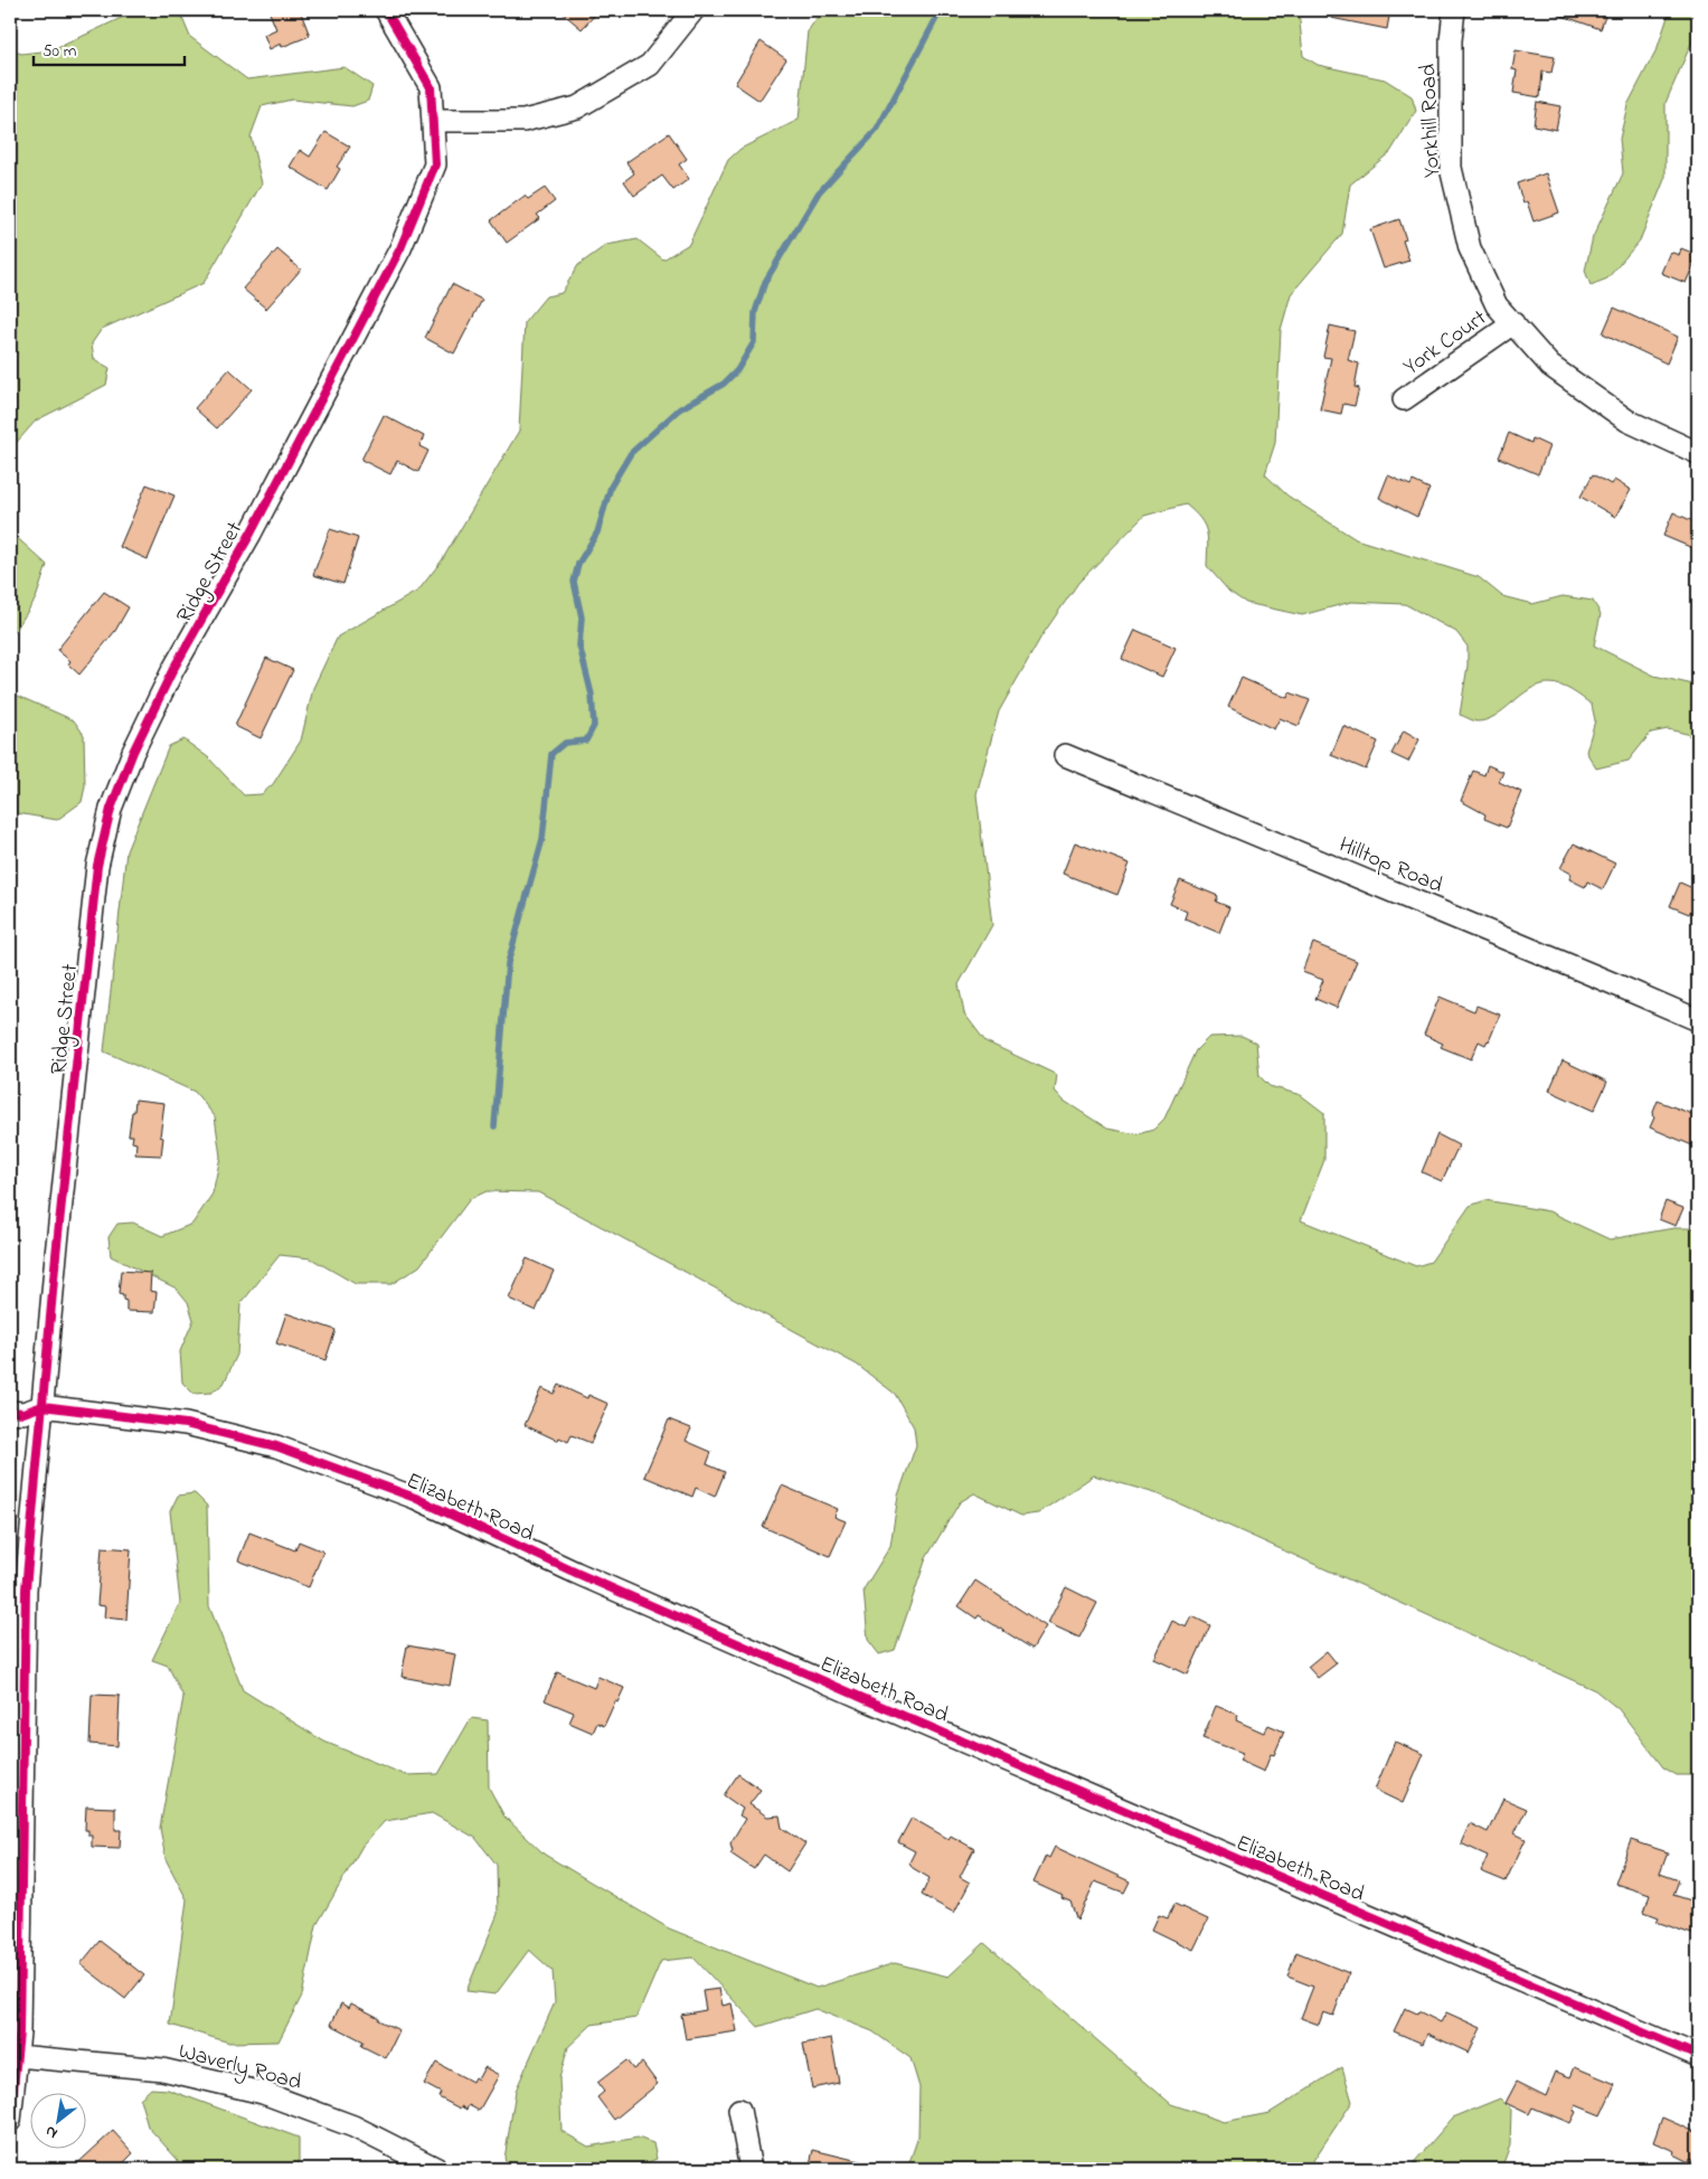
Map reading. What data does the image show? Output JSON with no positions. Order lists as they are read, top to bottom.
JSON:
{
  "streets": {
    "street": [
      "Yorkhill Road",
      "York Court",
      "Ridge Street",
      "Hilltop Road",
      "Elizabeth Road",
      "Waverly Road"
    ]
  },
  "crossings": [
    ["Yorkhill Road", "York Court"],
    ["Ridge Street", "Elizabeth Road"],
    ["Ridge Street", "Waverly Road"]
  ],
  "scale_bar": "50 m",
  "north": "bottom left"
}
